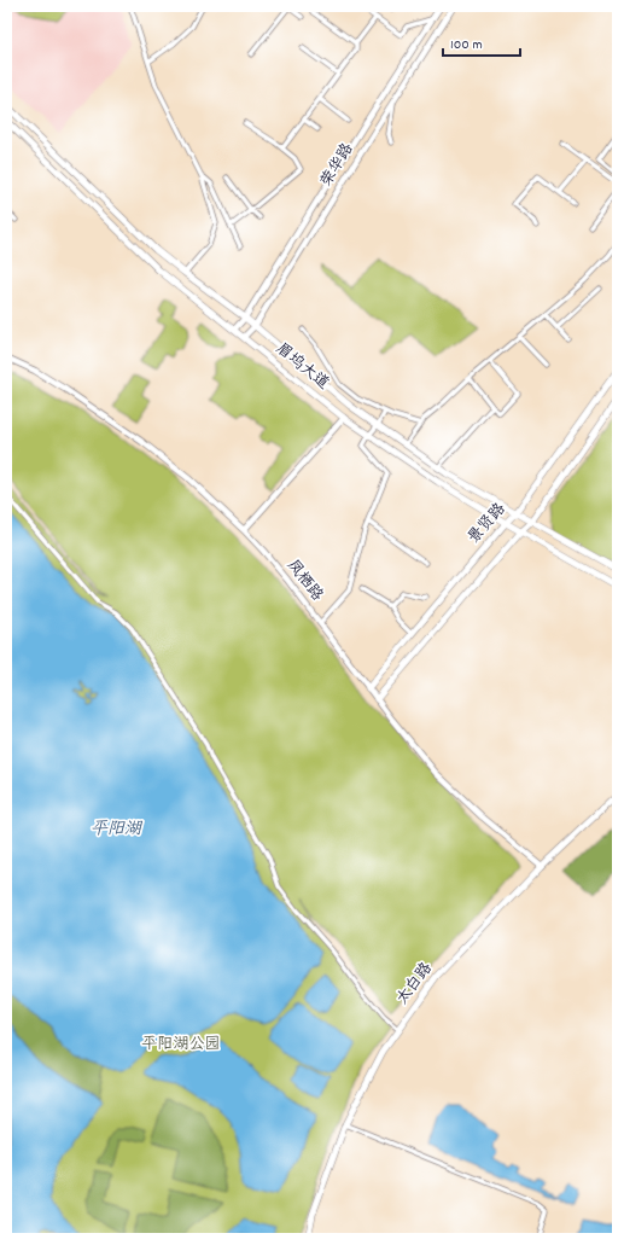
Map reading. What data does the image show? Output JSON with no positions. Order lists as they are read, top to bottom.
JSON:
{
  "streets": {
    "main road": ["眉坞大道", "景贤路", "太白路"],
    "street": ["荣华路", "凤栖路"]
  },
  "crossings": [
    ["荣华路", "眉坞大道"],
    ["眉坞大道", "景贤路"],
    ["景贤路", "凤栖路"],
    ["凤栖路", "太白路"]
  ],
  "water": ["平阳湖"],
  "parks": ["平阳湖公园"],
  "scale_bar": "100 m"
}
